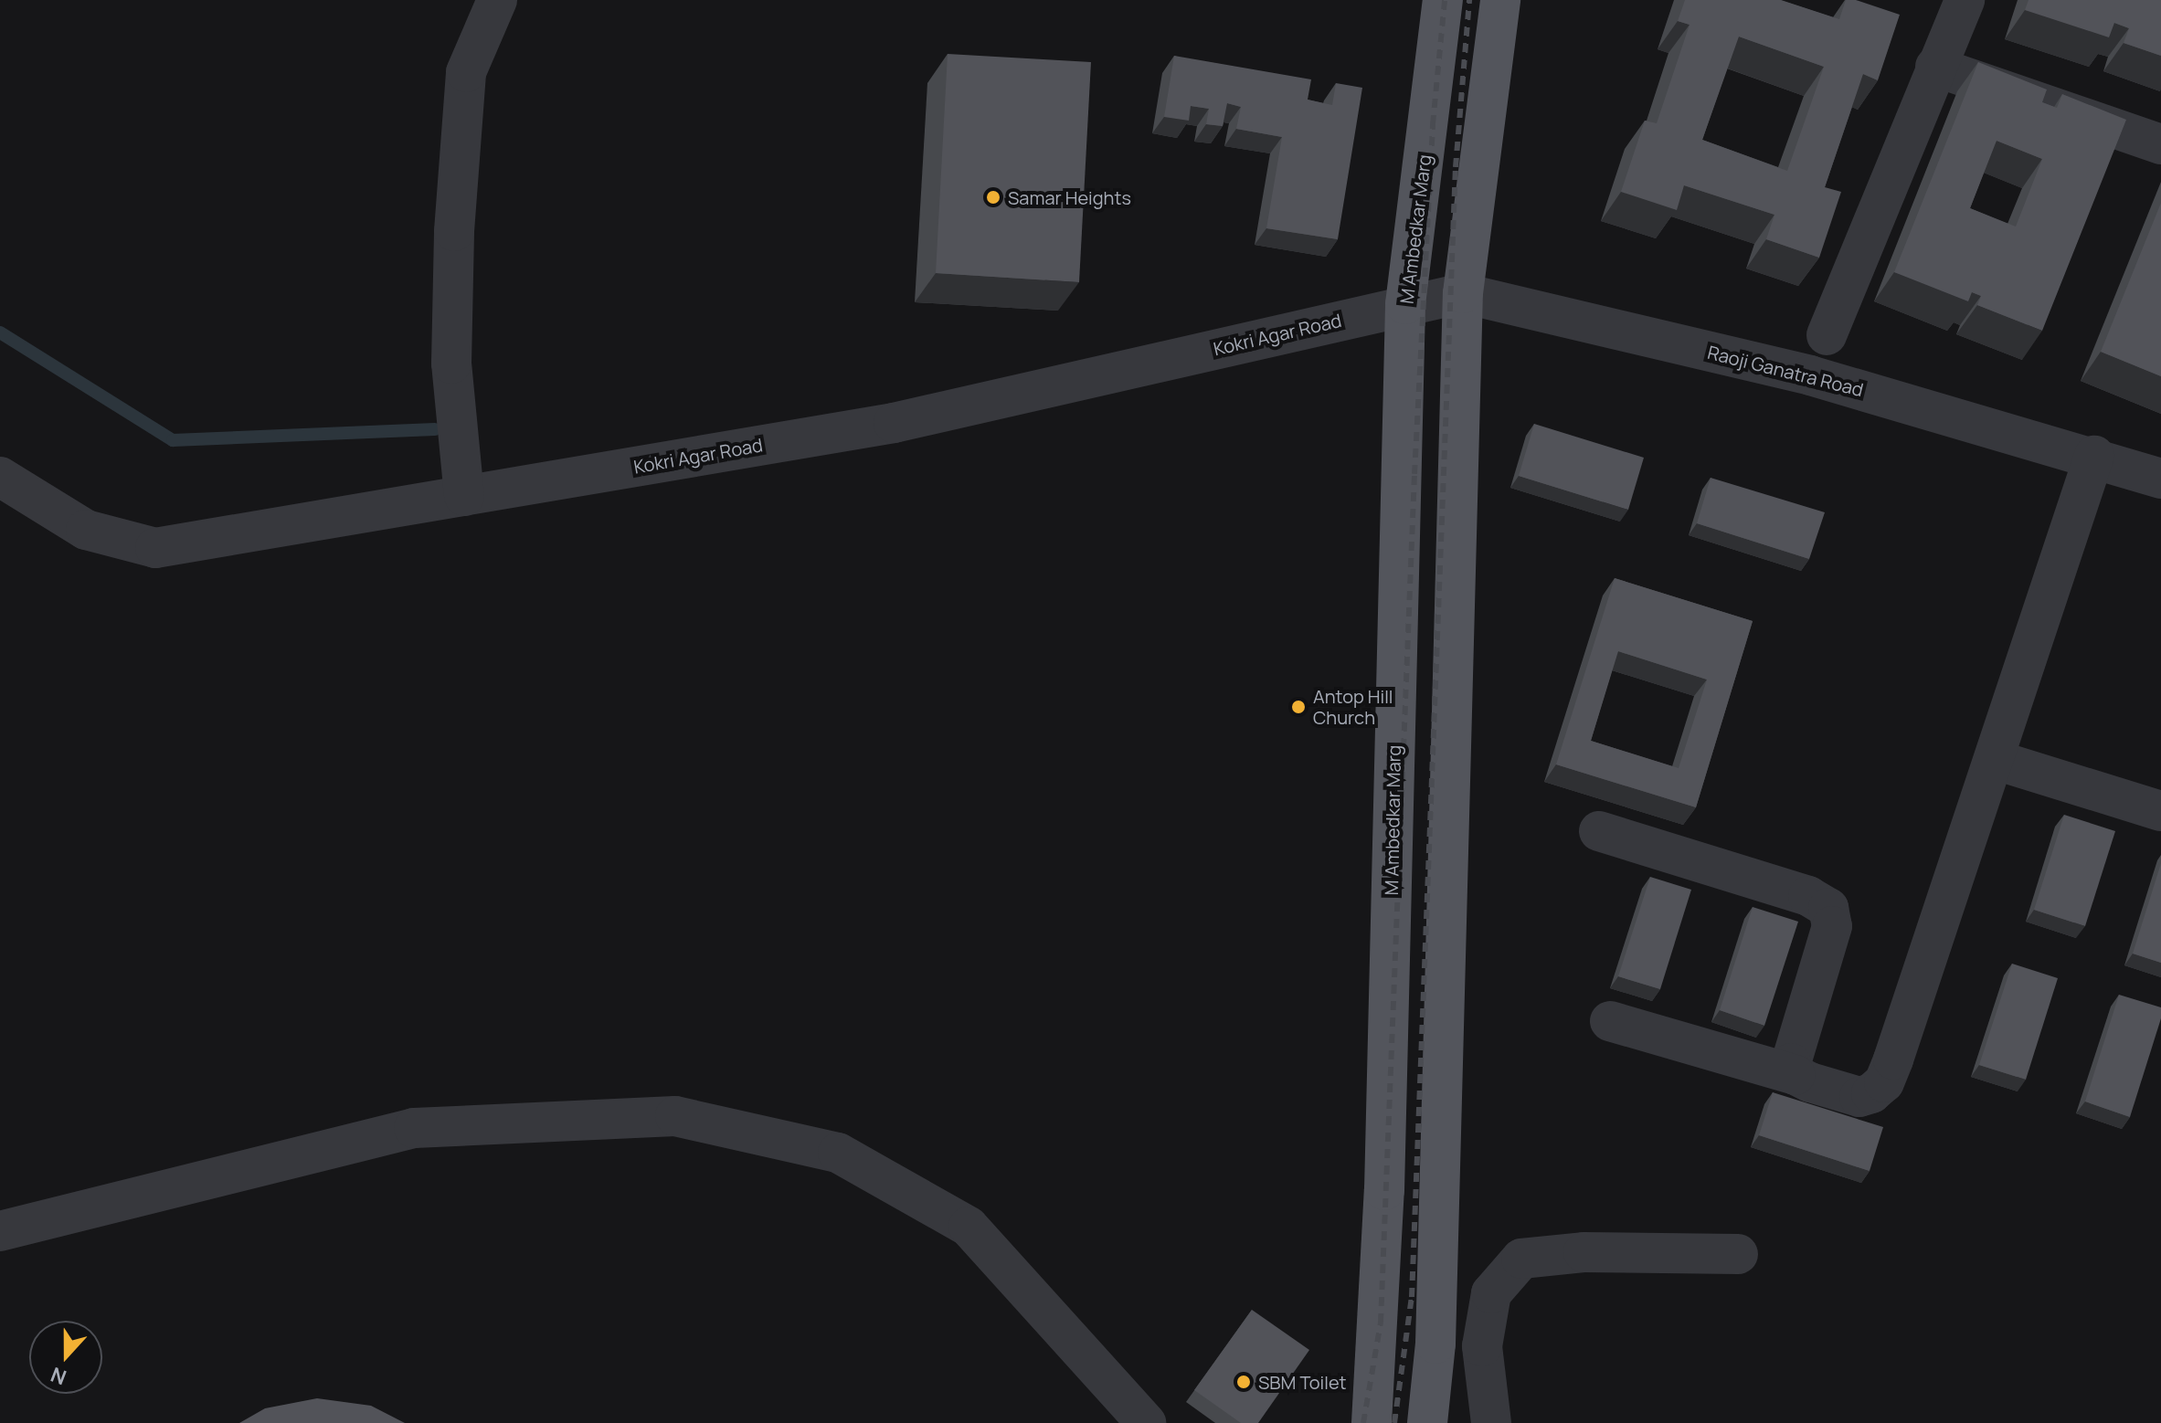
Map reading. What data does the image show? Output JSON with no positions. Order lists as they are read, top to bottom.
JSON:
{
  "streets": {
    "main road": ["M Ambedkar Marg"],
    "street": ["Kokri Agar Road", "Raoji Ganatra Road"]
  },
  "crossings": [
    ["M Ambedkar Marg", "Kokri Agar Road"],
    ["M Ambedkar Marg", "Raoji Ganatra Road"],
    ["Kokri Agar Road", "Raoji Ganatra Road"]
  ],
  "places": ["Samar Heights", "Antop Hill Church", "SBM Toilet"],
  "north": "bottom"
}
